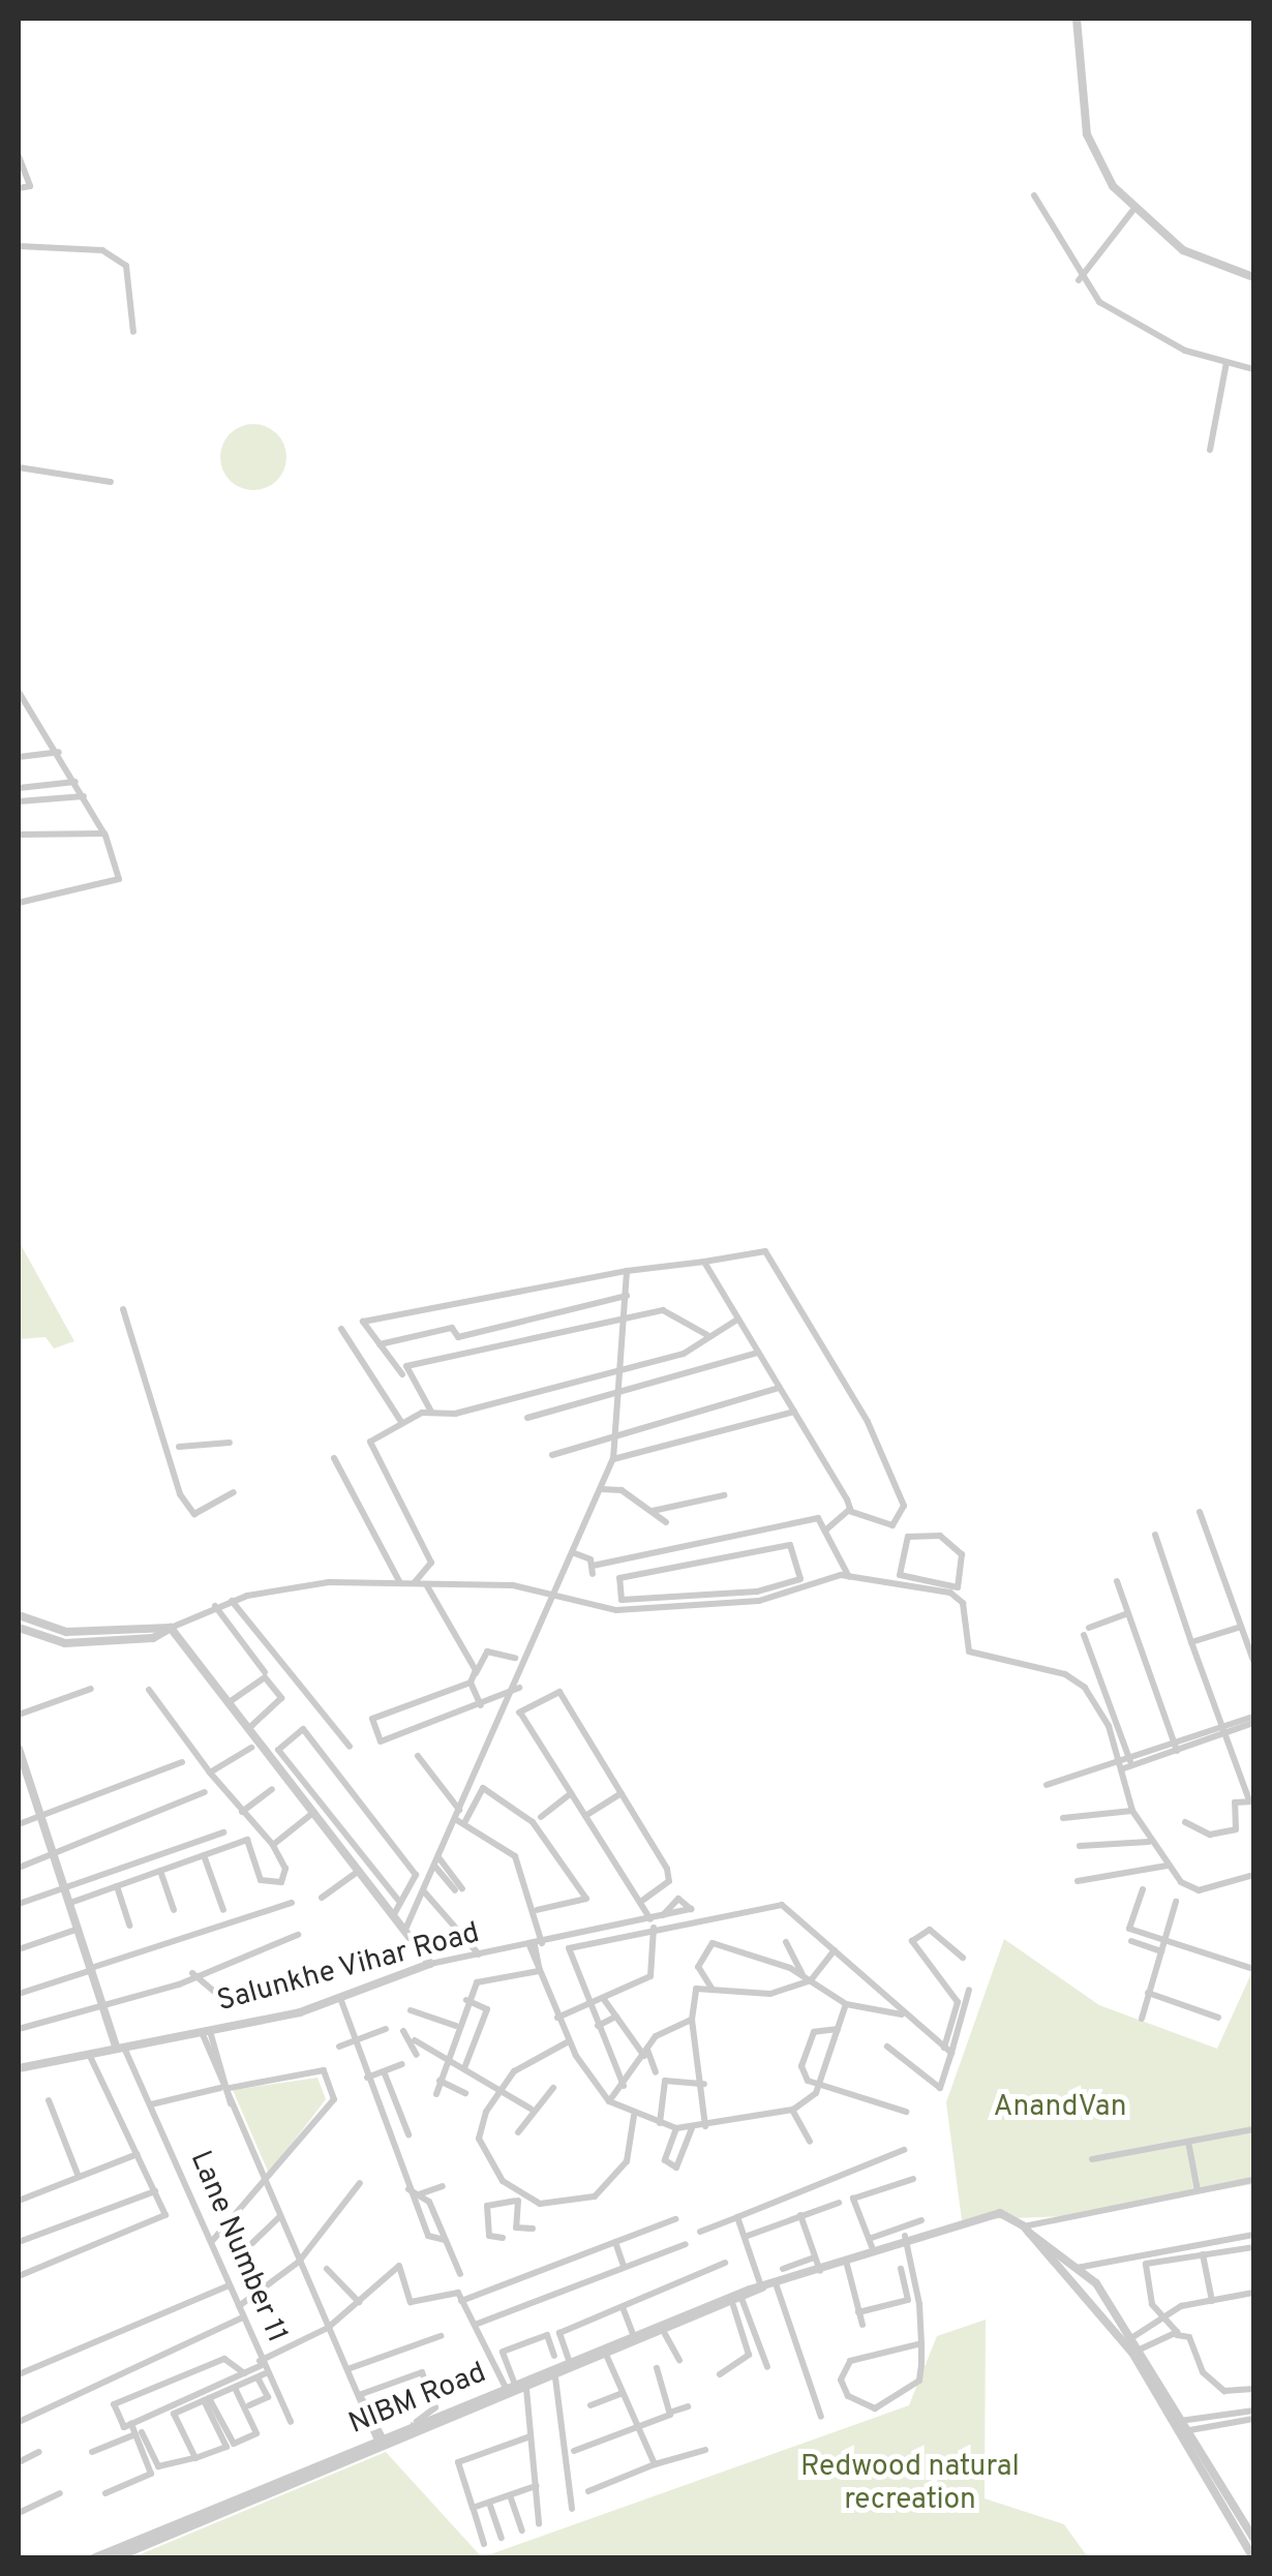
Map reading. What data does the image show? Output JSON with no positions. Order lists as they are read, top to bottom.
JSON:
{
  "streets": {
    "street": ["Salunkhe Vihar Road", "Lane Number 11", "NIBM Road"]
  },
  "crossings": [
    ["Salunkhe Vihar Road", "Lane Number 11"]
  ],
  "parks": ["AnandVan", "Redwood natural recreation"]
}
